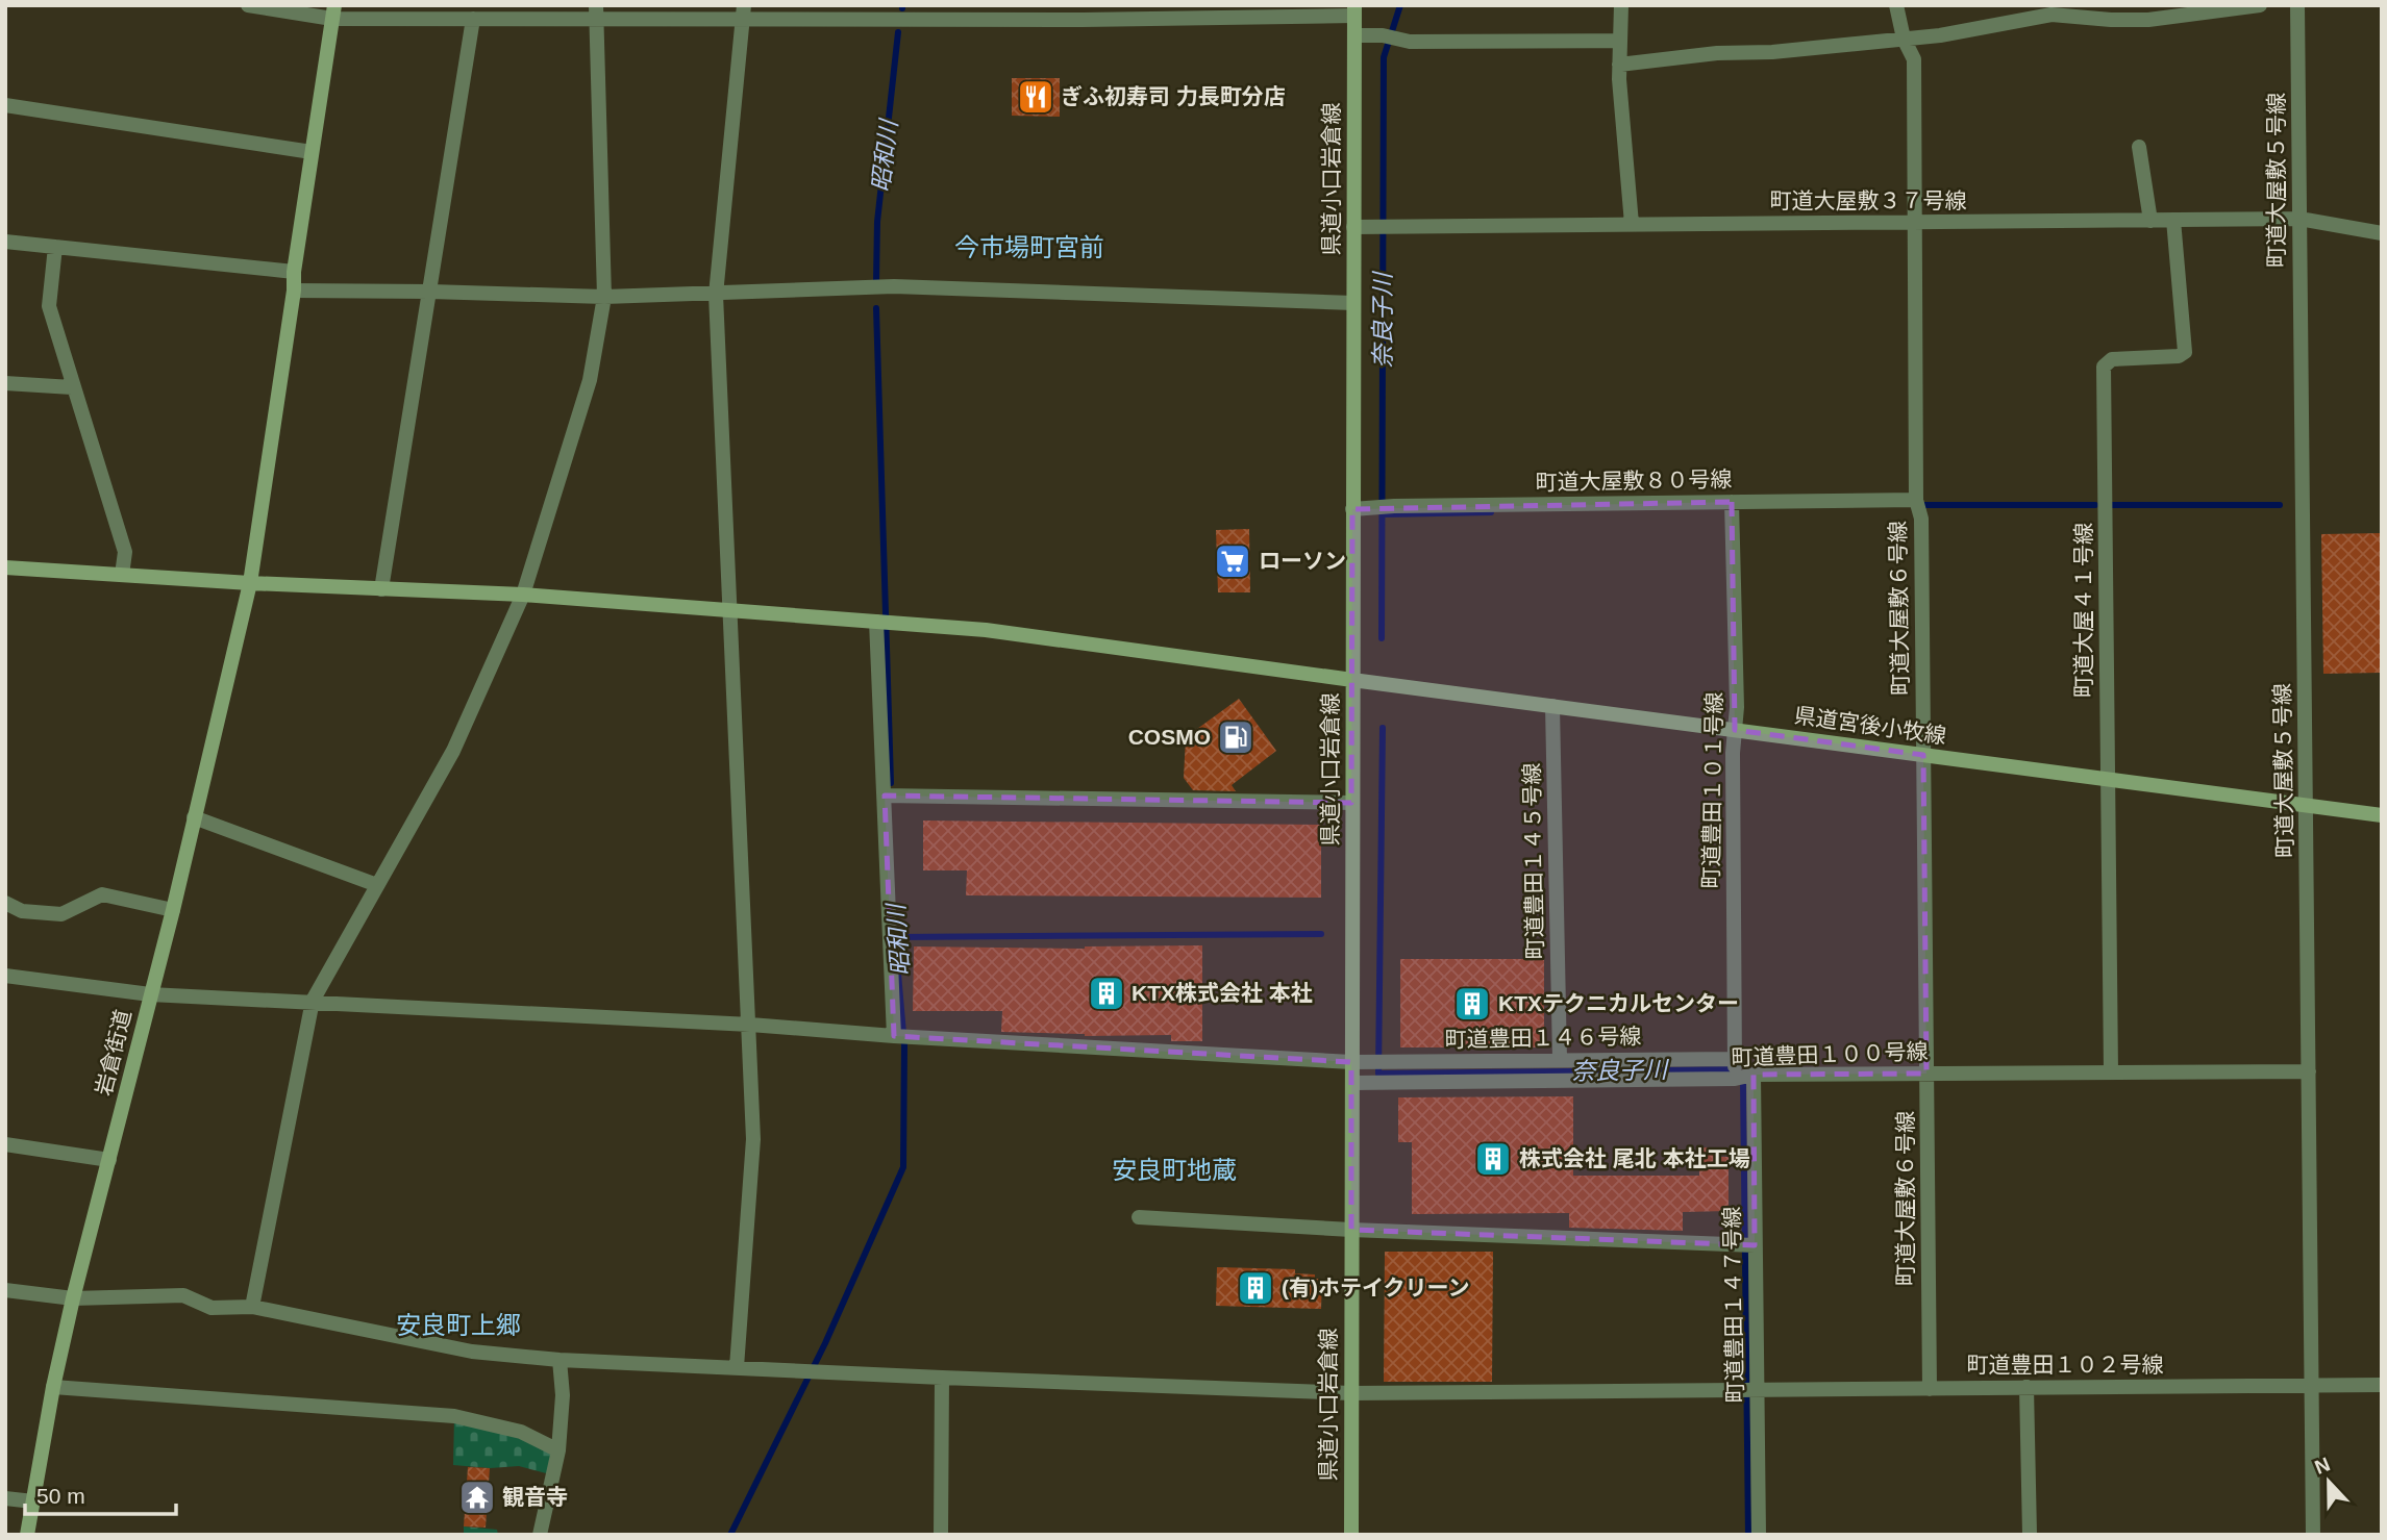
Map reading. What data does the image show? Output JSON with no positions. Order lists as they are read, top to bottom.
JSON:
{
  "streets": {
    "street": [
      "県道小口岩倉線",
      "町道大屋敷５号線",
      "町道大屋敷３７号線",
      "町道大屋敷８０号線",
      "町道大屋敷６号線",
      "町道大屋４１号線",
      "県道宮後小牧線",
      "町道豊田１０１号線",
      "町道豊田１４５号線",
      "町道豊田１４６号線",
      "岩倉街道",
      "町道豊田１００号線",
      "町道豊田１４７号線",
      "町道豊田１０２号線"
    ]
  },
  "crossings": [
    ["県道小口岩倉線", "町道大屋敷３７号線"],
    ["県道小口岩倉線", "町道大屋敷８０号線"],
    ["県道小口岩倉線", "県道宮後小牧線"],
    ["県道小口岩倉線", "町道豊田１４６号線"],
    ["県道小口岩倉線", "町道豊田１００号線"],
    ["県道小口岩倉線", "町道豊田１０２号線"],
    ["町道大屋敷５号線", "町道大屋敷３７号線"],
    ["町道大屋敷５号線", "県道宮後小牧線"],
    ["町道大屋敷５号線", "町道豊田１００号線"],
    ["町道大屋敷５号線", "町道豊田１０２号線"],
    ["町道大屋敷３７号線", "町道大屋敷６号線"],
    ["町道大屋敷３７号線", "町道大屋４１号線"],
    ["町道大屋敷８０号線", "町道大屋敷６号線"],
    ["町道大屋敷８０号線", "町道豊田１０１号線"],
    ["町道大屋敷６号線", "県道宮後小牧線"],
    ["町道大屋敷６号線", "町道豊田１００号線"],
    ["町道大屋敷６号線", "町道豊田１０２号線"],
    ["町道大屋４１号線", "県道宮後小牧線"],
    ["町道大屋４１号線", "町道豊田１００号線"],
    ["県道宮後小牧線", "町道豊田１０１号線"],
    ["県道宮後小牧線", "町道豊田１４５号線"],
    ["県道宮後小牧線", "岩倉街道"],
    ["町道豊田１０１号線", "町道豊田１４６号線"],
    ["町道豊田１０１号線", "町道豊田１００号線"],
    ["町道豊田１４５号線", "町道豊田１４６号線"],
    ["町道豊田１４６号線", "岩倉街道"],
    ["岩倉街道", "町道豊田１０２号線"],
    ["町道豊田１００号線", "町道豊田１４７号線"],
    ["町道豊田１４７号線", "町道豊田１０２号線"]
  ],
  "districts": ["今市場町宮前", "安良町地蔵", "安良町上郷"],
  "water": ["昭和川", "奈良子川"],
  "places": {
    "restaurant": ["ぎふ初寿司 力長町分店"],
    "supermarket": ["ローソン"],
    "fuel station": ["COSMO"],
    "building": [
      "KTX株式会社 本社",
      "KTXテクニカルセンター",
      "株式会社 尾北 本社工場",
      "(有)ホテイクリーン"
    ],
    "temple": ["観音寺"]
  },
  "scale_bar": "50 m",
  "north": "top"
}
